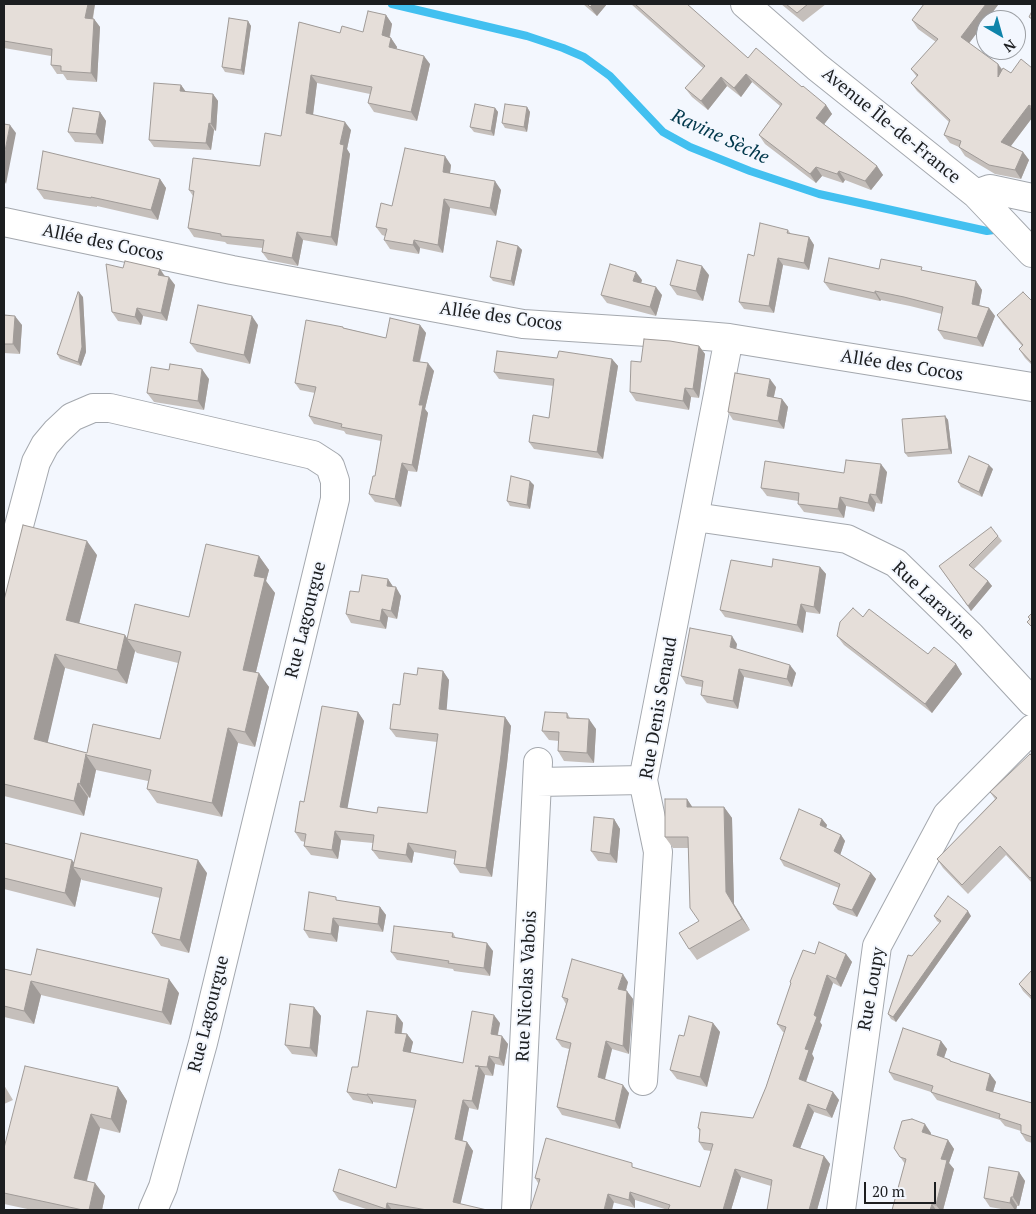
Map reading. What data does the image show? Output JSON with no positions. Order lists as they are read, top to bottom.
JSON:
{
  "streets": {
    "street": [
      "Avenue Île-de-France",
      "Allée des Cocos",
      "Rue Laravine",
      "Rue Lagourgue",
      "Rue Denis Senaud",
      "Rue Nicolas Vabois",
      "Rue Loupy"
    ]
  },
  "crossings": [
    ["Allée des Cocos", "Rue Denis Senaud"],
    ["Rue Laravine", "Rue Denis Senaud"],
    ["Rue Denis Senaud", "Rue Nicolas Vabois"]
  ],
  "water": ["Ravine Sèche"],
  "scale_bar": "20 m",
  "north": "bottom right"
}
